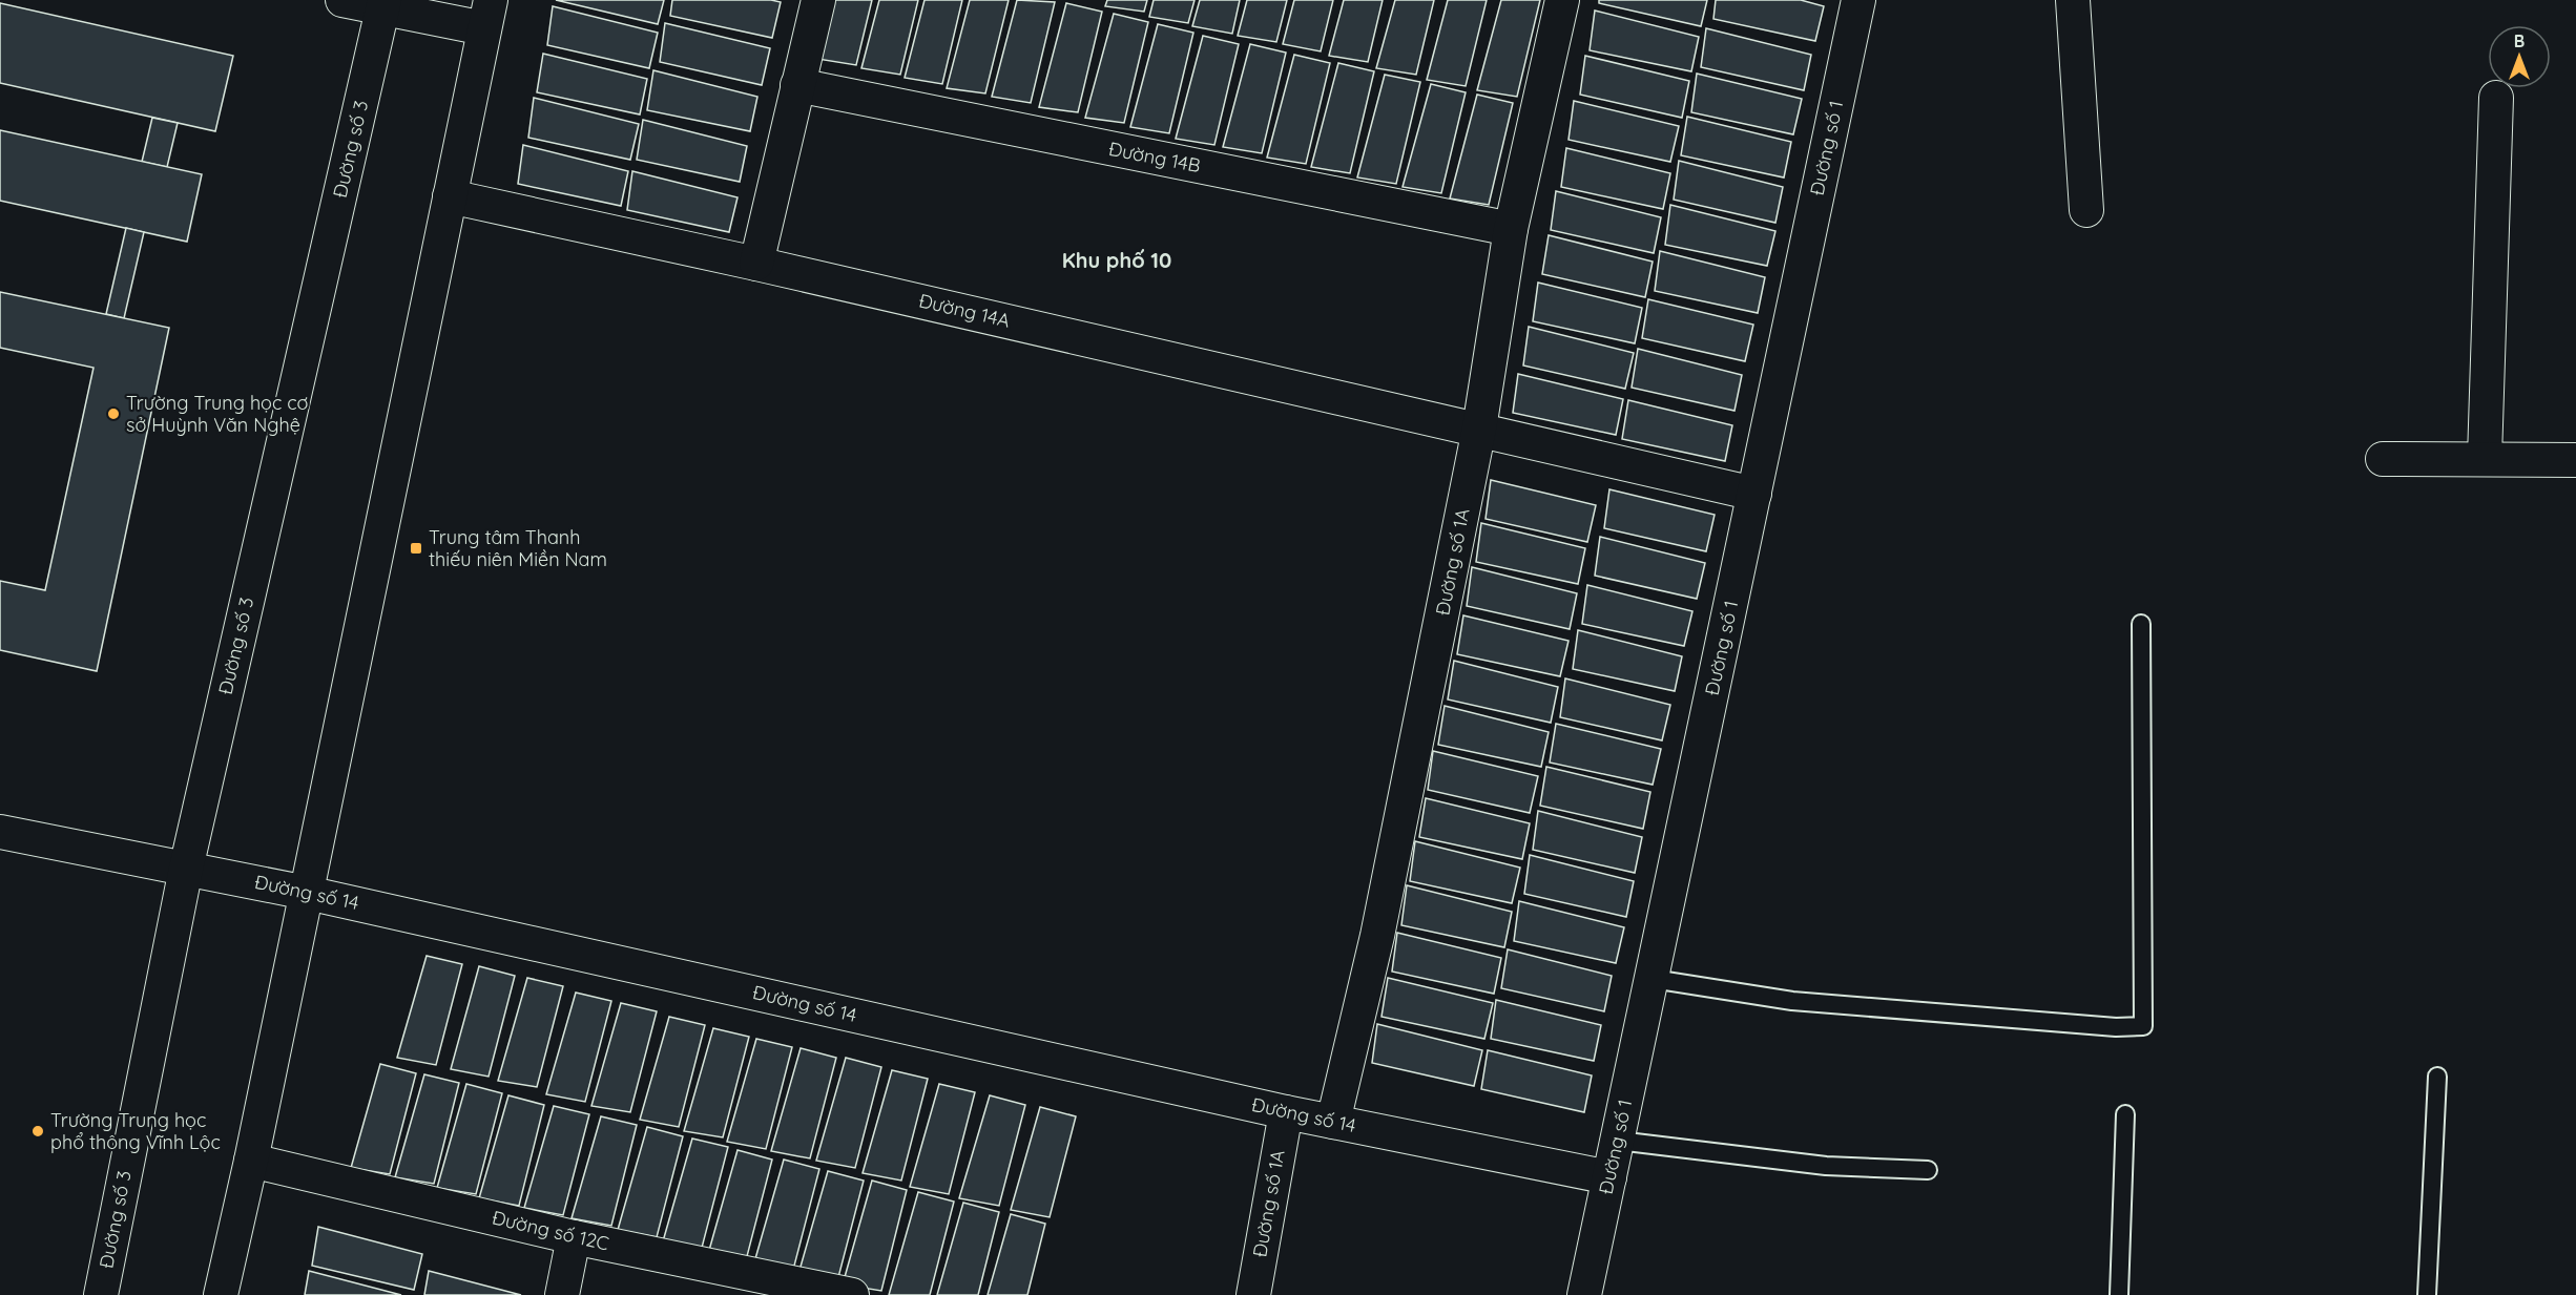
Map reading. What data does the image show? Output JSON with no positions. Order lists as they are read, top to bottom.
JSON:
{
  "streets": {
    "street": [
      "Đường số 1",
      "Đường số 3",
      "Đường 14B",
      "Đường 14A",
      "Đường số 1A",
      "Đường số 14",
      "Đường số 12C"
    ]
  },
  "crossings": [
    ["Đường số 1", "Đường 14A"],
    ["Đường số 1", "Đường số 14"],
    ["Đường số 3", "Đường số 14"],
    ["Đường 14B", "Đường số 1A"],
    ["Đường 14A", "Đường số 1A"],
    ["Đường số 1A", "Đường số 14"]
  ],
  "districts": ["Khu phố 10"],
  "places": {
    "other": ["Trường Trung học cơ sở Huỳnh Văn Nghệ", "Trường Trung học phổ thông Vĩnh Lộc"],
    "transit": ["Trung tâm Thanh thiếu niên Miền Nam"]
  },
  "north": "top"
}
